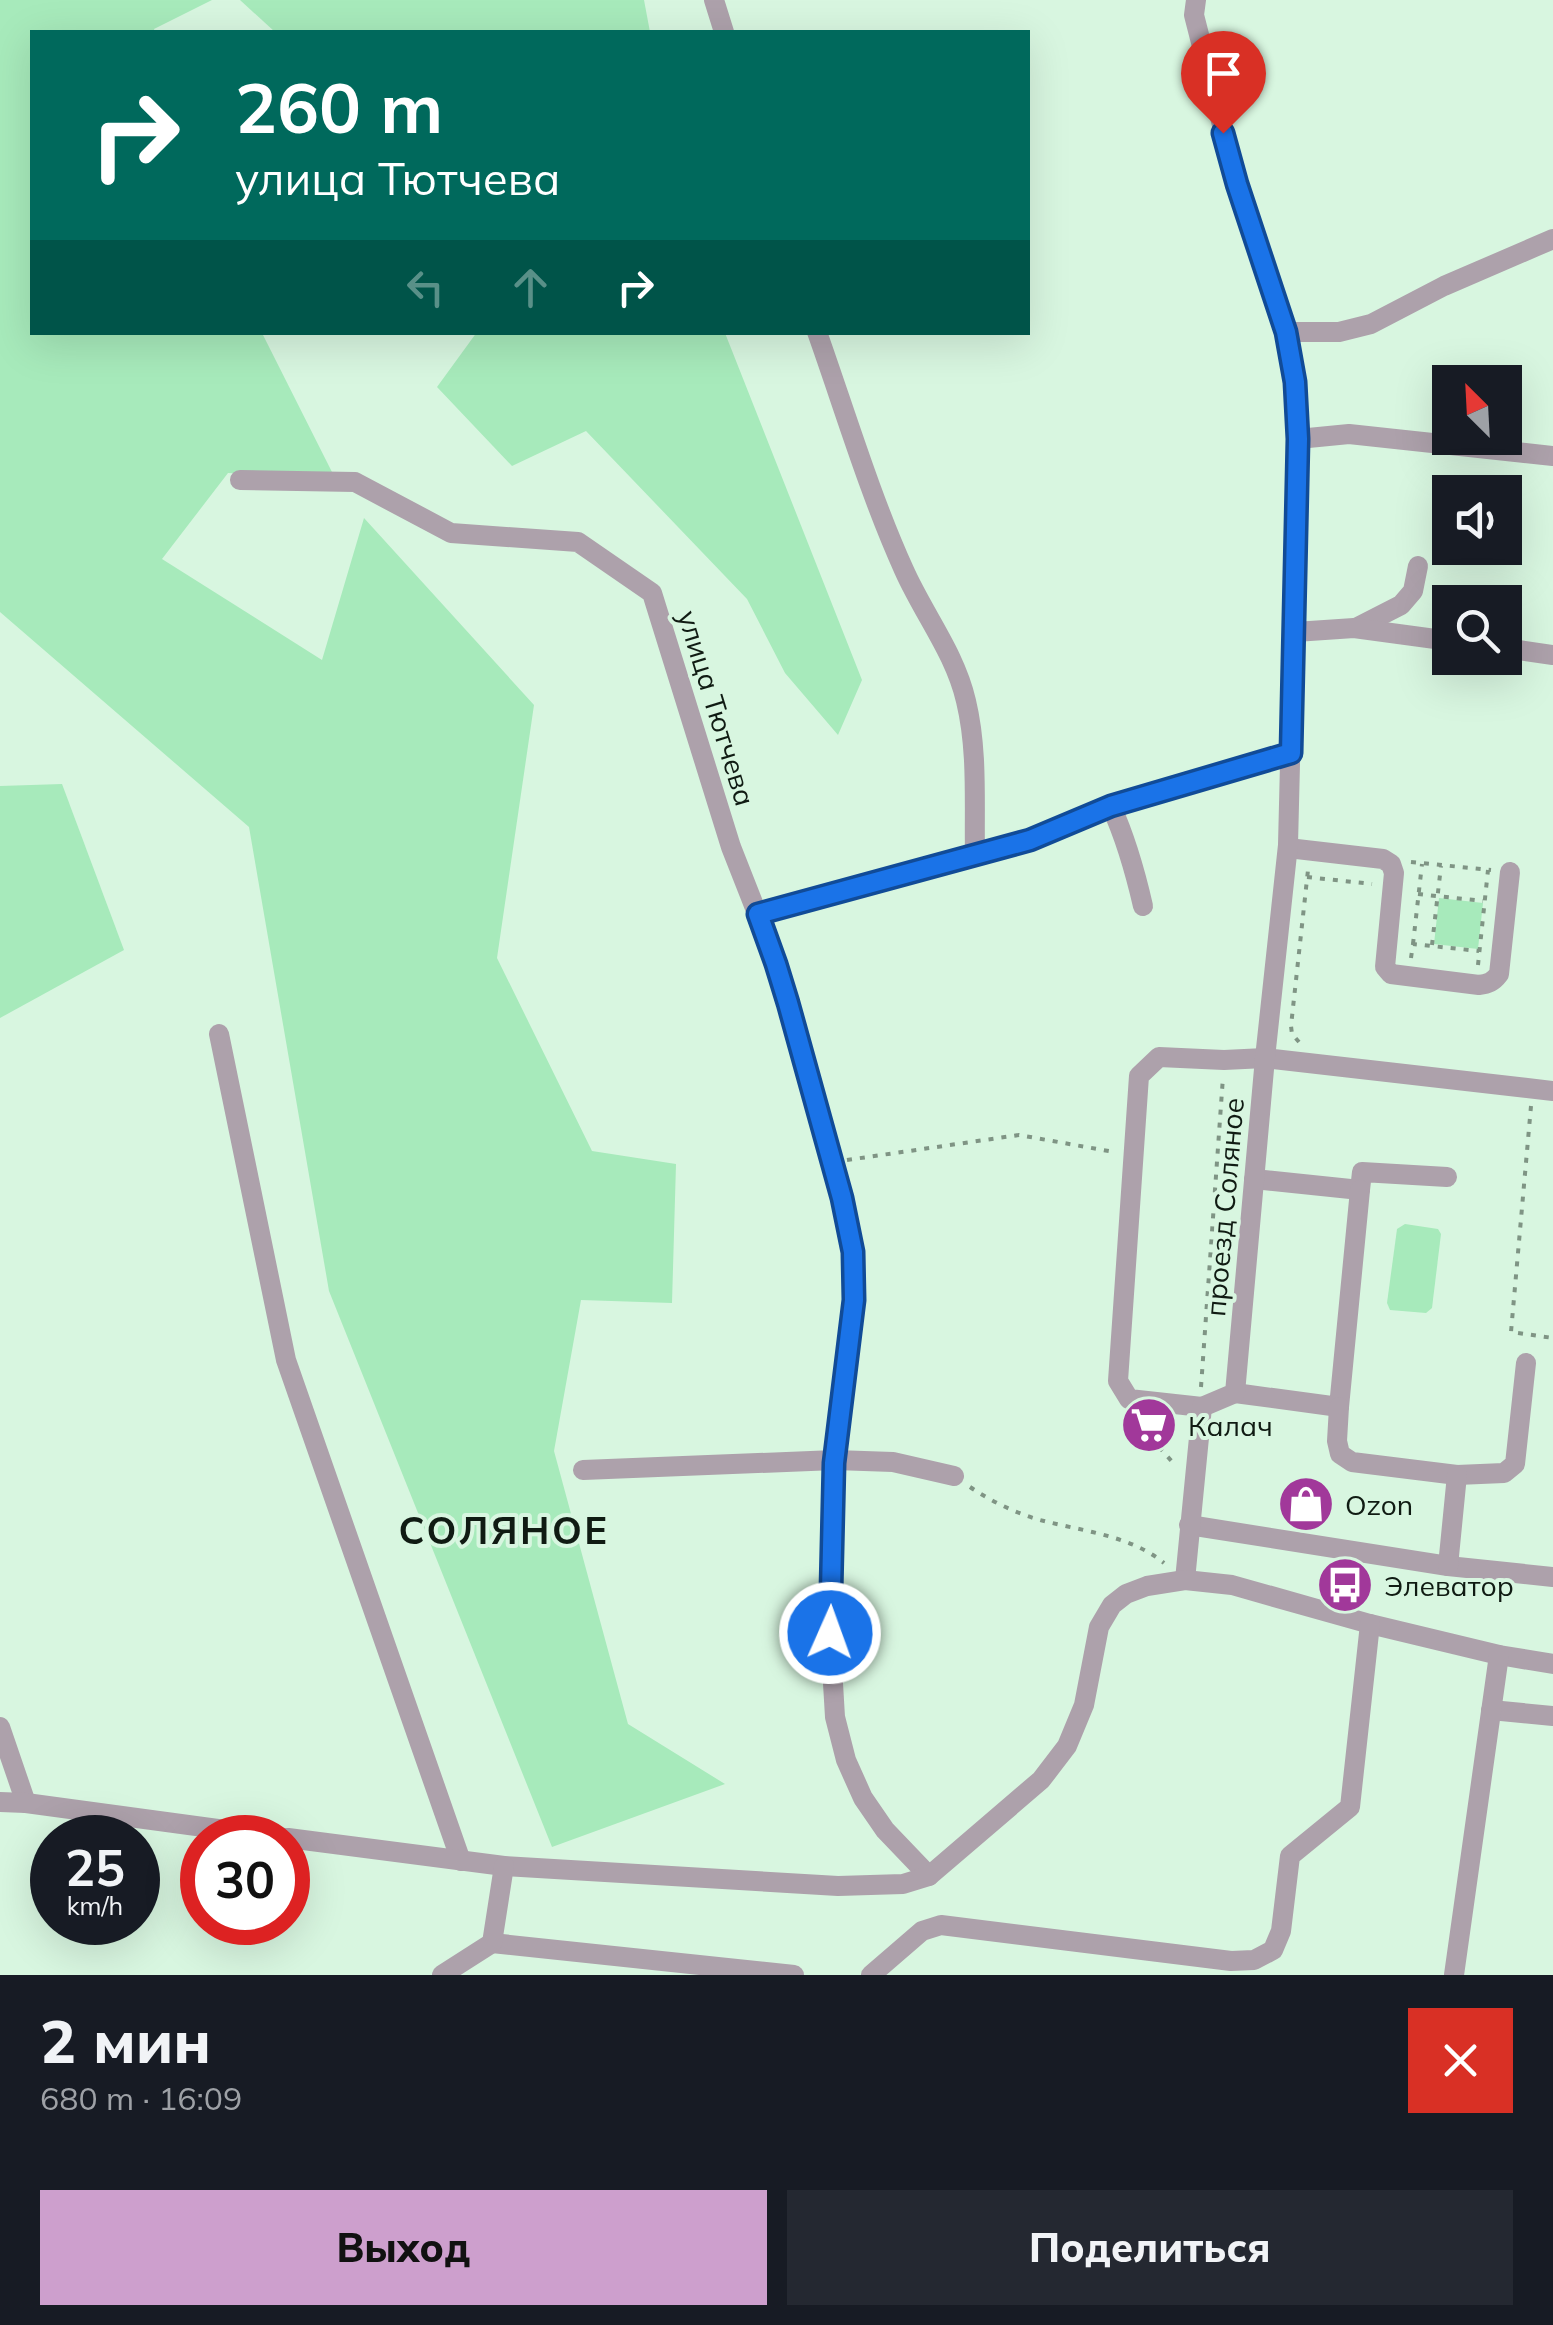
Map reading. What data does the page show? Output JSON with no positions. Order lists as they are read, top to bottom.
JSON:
{
  "streets": {
    "street": ["улица Тютчева", "проезд Соляное"]
  },
  "districts": ["СОЛЯНОЕ"],
  "places": {
    "supermarket": ["Калач"],
    "shop": ["Ozon"],
    "bus stop": ["Элеватор"]
  },
  "north": "top left",
  "page": {
    "turn": ["260 m", "улица Тютчева"],
    "speed": "25 km/h",
    "limit": "30",
    "heading": ["2 мин", "680 m · 16:09"],
    "buttons": ["Выход", "Поделиться"]
  }
}
